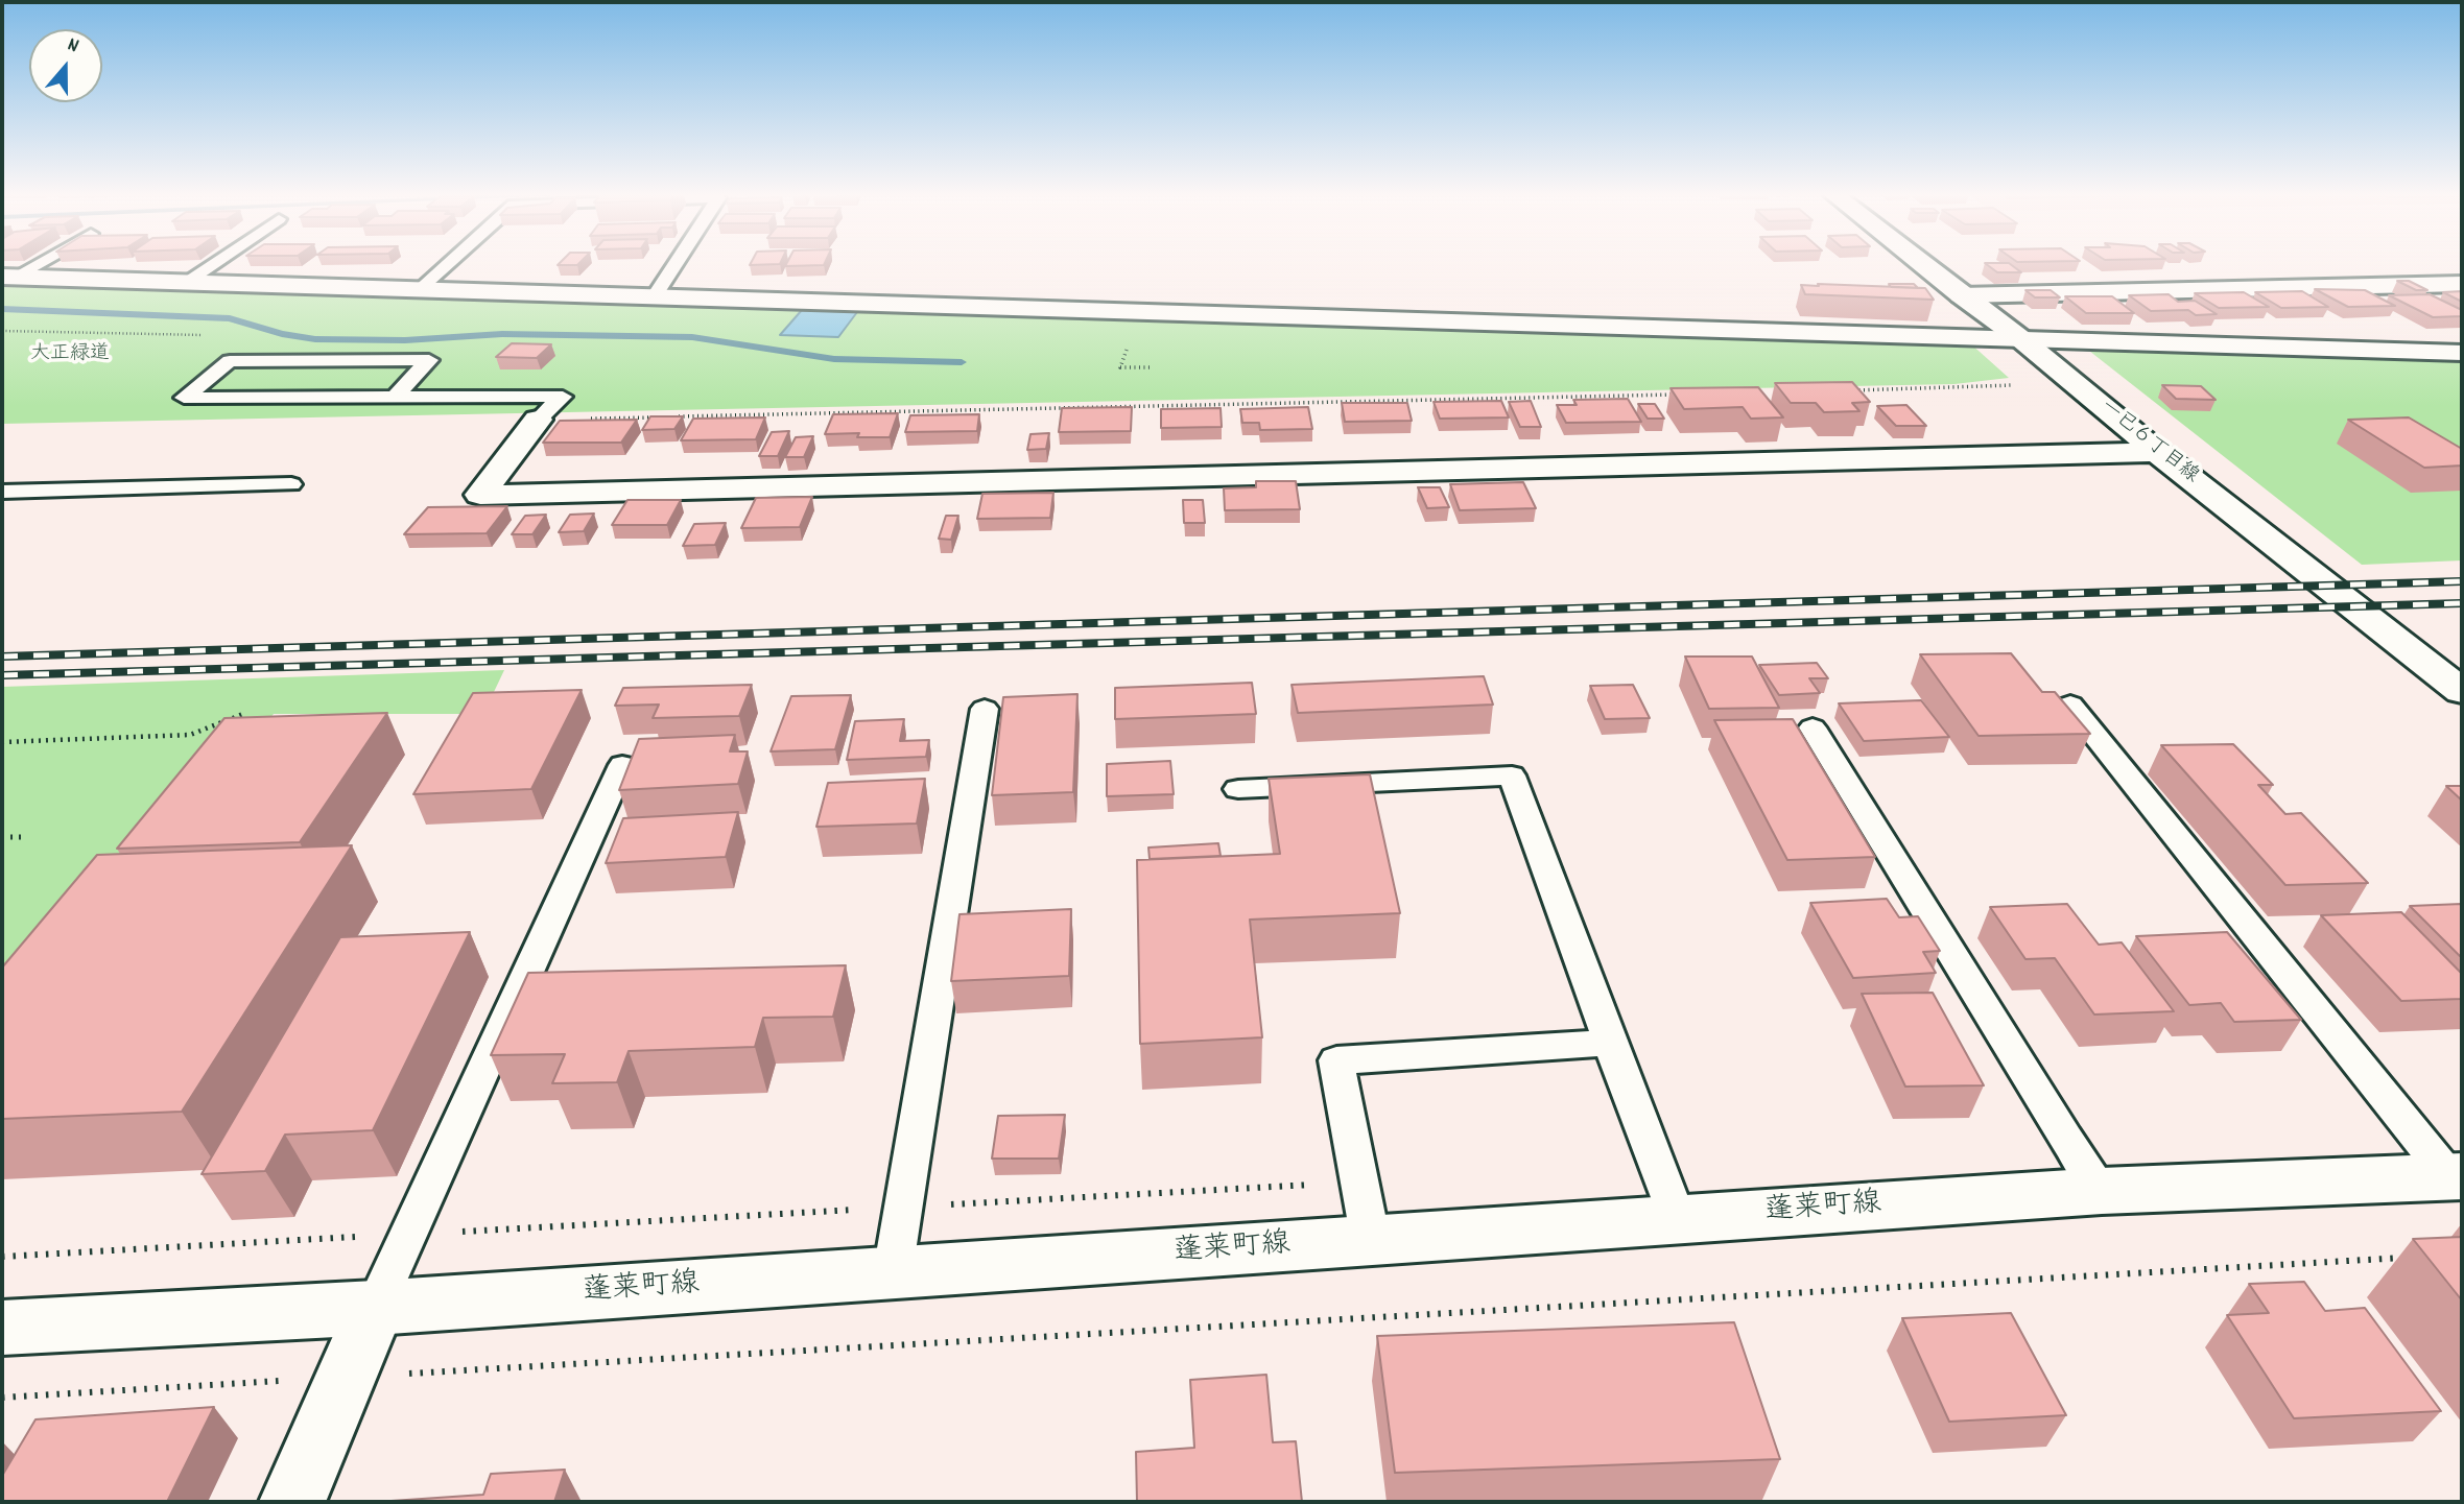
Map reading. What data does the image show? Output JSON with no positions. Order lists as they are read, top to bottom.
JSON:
{
  "streets": {
    "street": ["一已６丁目線", "蓬莱町線"]
  },
  "parks": ["大正緑道"],
  "north": "top"
}
